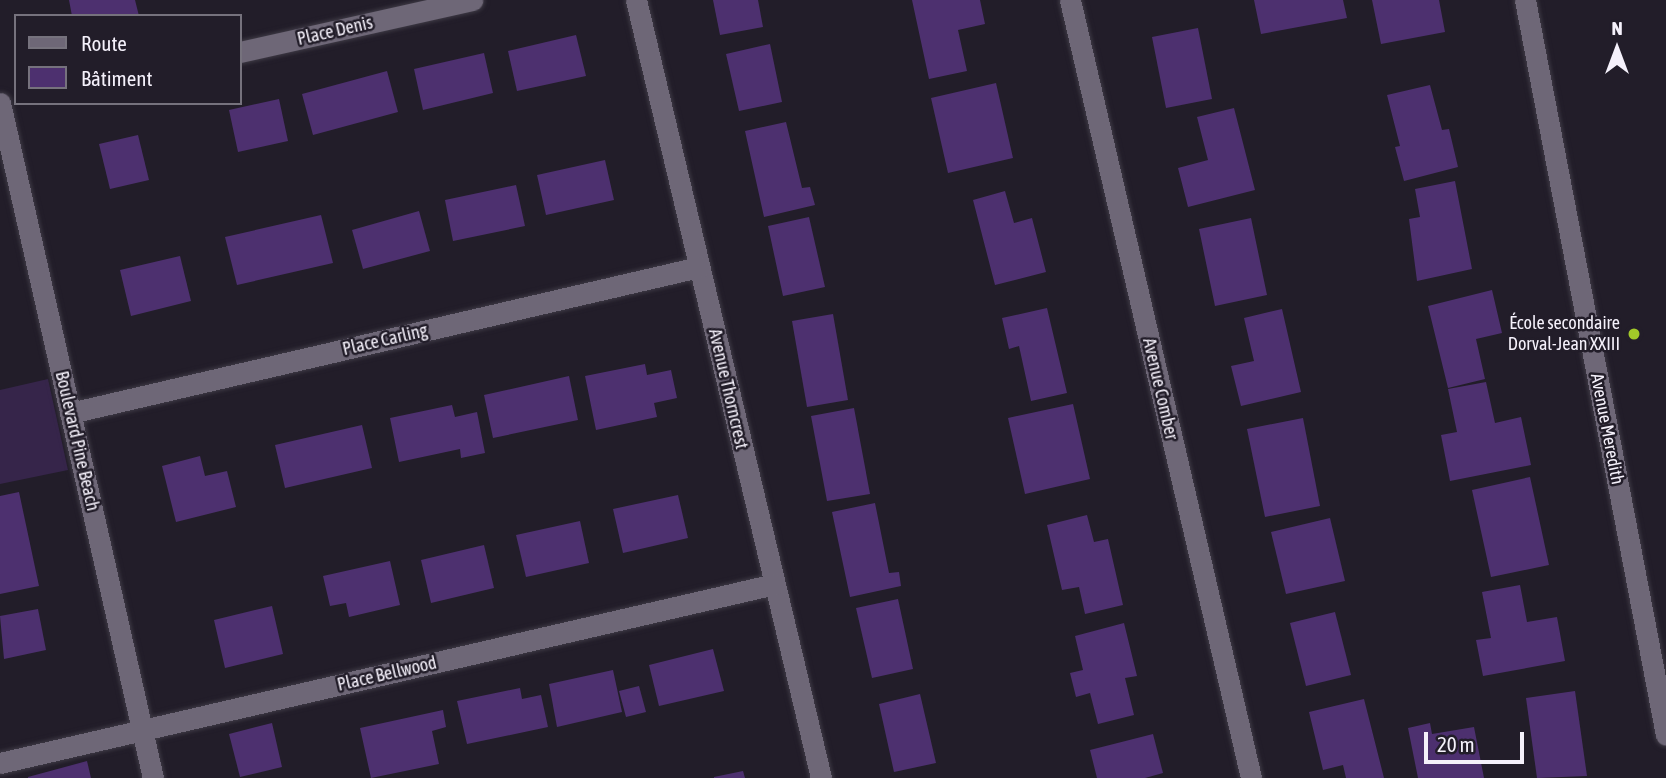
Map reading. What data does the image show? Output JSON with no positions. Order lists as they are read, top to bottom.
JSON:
{
  "streets": {
    "street": [
      "Place Denis",
      "Place Carling",
      "Avenue Thorncrest",
      "Avenue Comber",
      "Avenue Meredith",
      "Boulevard Pine Beach",
      "Place Bellwood"
    ]
  },
  "crossings": [
    ["Place Carling", "Avenue Thorncrest"],
    ["Place Carling", "Boulevard Pine Beach"],
    ["Avenue Thorncrest", "Place Bellwood"],
    ["Boulevard Pine Beach", "Place Bellwood"]
  ],
  "places": ["École secondaire Dorval-Jean XXIII"],
  "legend": ["Route", "Bâtiment"],
  "scale_bar": "20 m",
  "north": "top"
}
